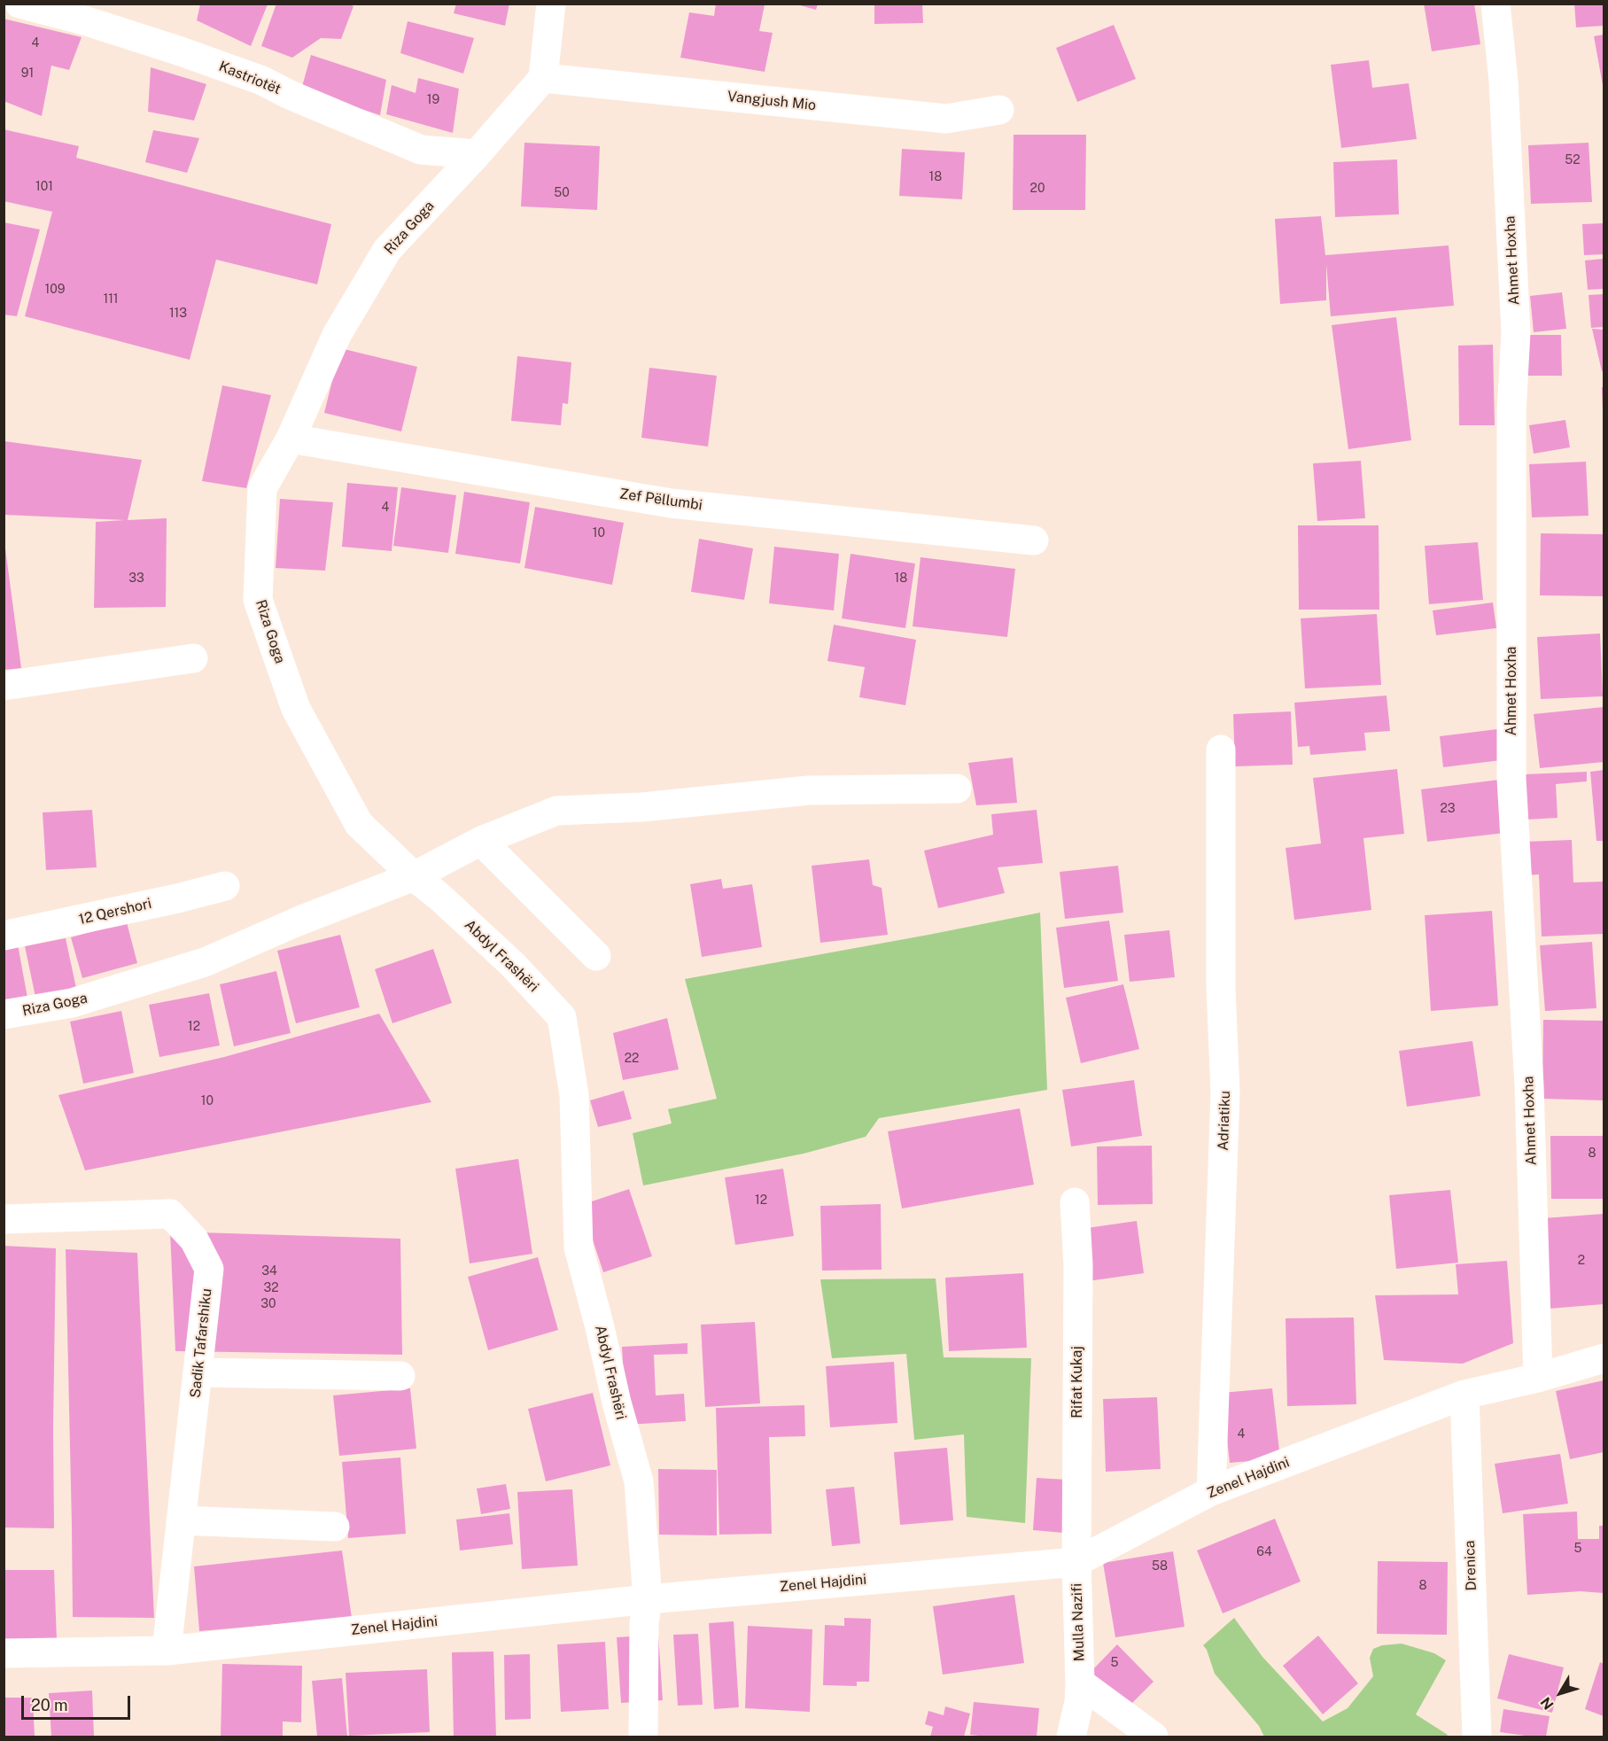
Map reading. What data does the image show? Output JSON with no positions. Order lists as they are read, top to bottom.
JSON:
{
  "streets": {
    "street": [
      "Kastriotët",
      "Vangjush Mio",
      "Riza Goga",
      "Ahmet Hoxha",
      "Zef Pëllumbi",
      "12 Qershori",
      "Abdyl Frashëri",
      "Adriatiku",
      "Sadik Tafarshiku",
      "Rifat Kukaj",
      "Zenel Hajdini",
      "Drenica",
      "Mulla Nazifi"
    ]
  },
  "crossings": [
    ["Kastriotët", "Riza Goga"],
    ["Vangjush Mio", "Riza Goga"],
    ["Riza Goga", "Zef Pëllumbi"],
    ["Riza Goga", "Abdyl Frashëri"],
    ["Ahmet Hoxha", "Zenel Hajdini"],
    ["Abdyl Frashëri", "Zenel Hajdini"],
    ["Adriatiku", "Zenel Hajdini"],
    ["Sadik Tafarshiku", "Zenel Hajdini"],
    ["Rifat Kukaj", "Zenel Hajdini"],
    ["Rifat Kukaj", "Mulla Nazifi"],
    ["Zenel Hajdini", "Drenica"],
    ["Zenel Hajdini", "Mulla Nazifi"]
  ],
  "house_numbers": [
    "4",
    "91",
    "19",
    "52",
    "18",
    "101",
    "20",
    "50",
    "109",
    "111",
    "113",
    "4",
    "10",
    "33",
    "18",
    "23",
    "12",
    "22",
    "10",
    "8",
    "12",
    "2",
    "34",
    "32",
    "30",
    "4",
    "5",
    "64",
    "58",
    "8",
    "5"
  ],
  "scale_bar": "20 m",
  "north": "bottom left"
}
